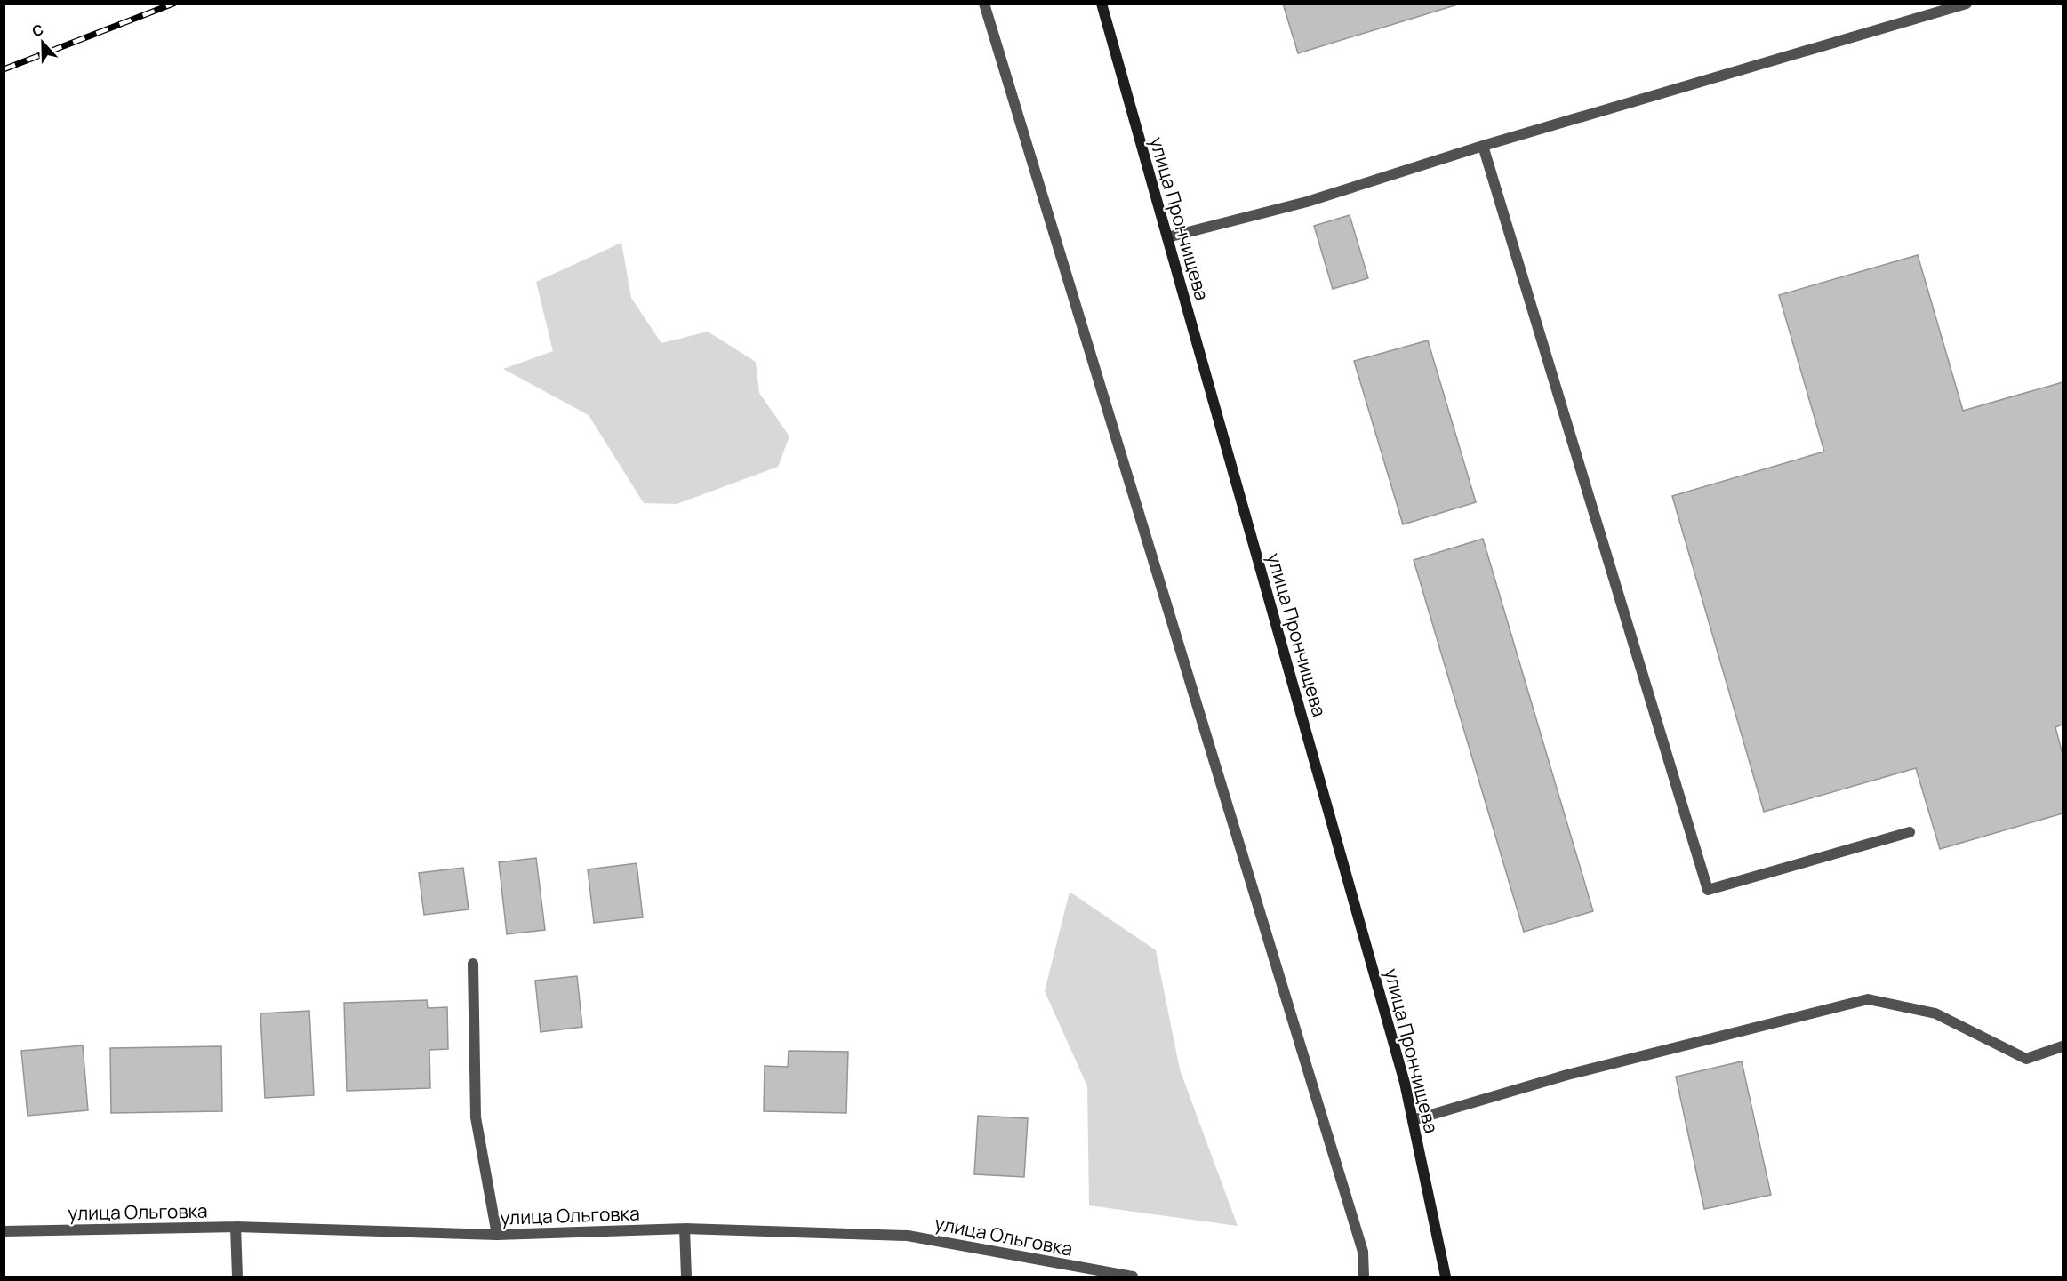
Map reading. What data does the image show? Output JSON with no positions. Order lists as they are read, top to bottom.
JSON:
{
  "streets": {
    "street": ["улица Прончищева", "улица Ольговка"]
  },
  "north": "top"
}
